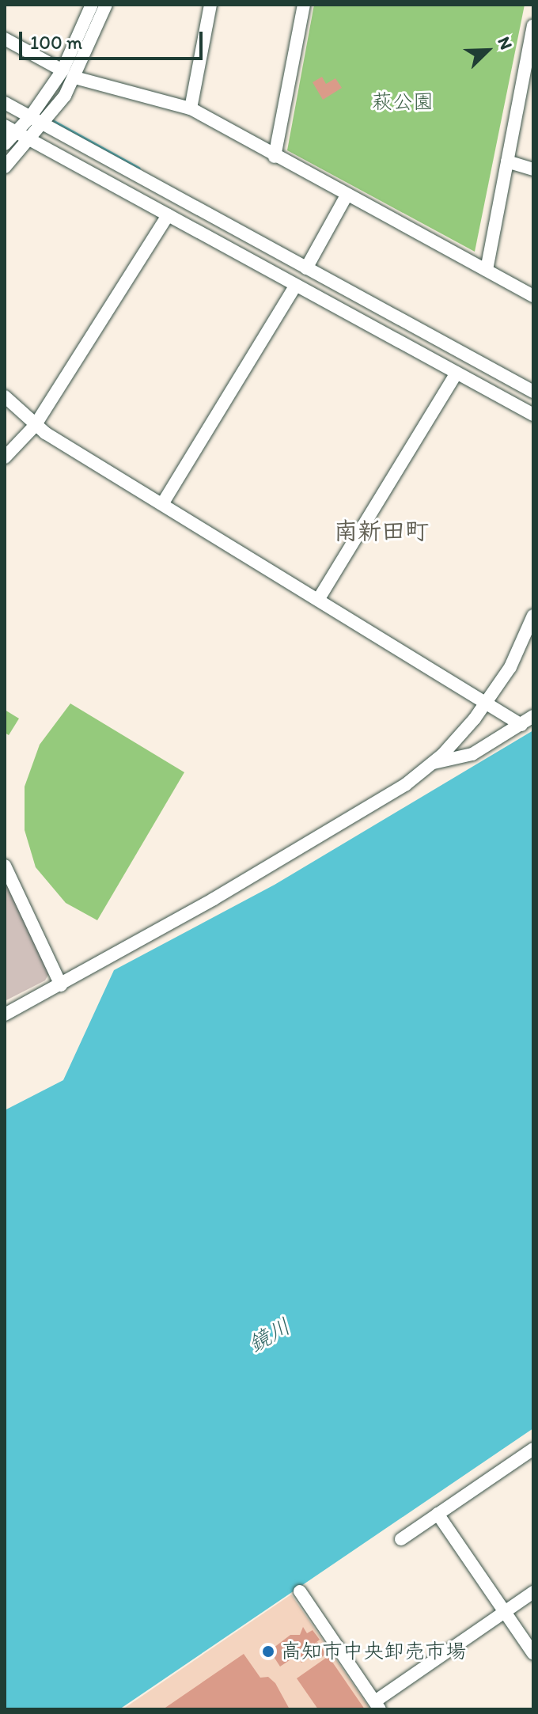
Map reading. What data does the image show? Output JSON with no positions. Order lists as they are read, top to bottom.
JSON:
{
  "districts": ["南新田町"],
  "water": ["鏡川"],
  "parks": ["萩公園"],
  "places": ["高知市中央卸売市場"],
  "scale_bar": "100 m",
  "north": "top right"
}
